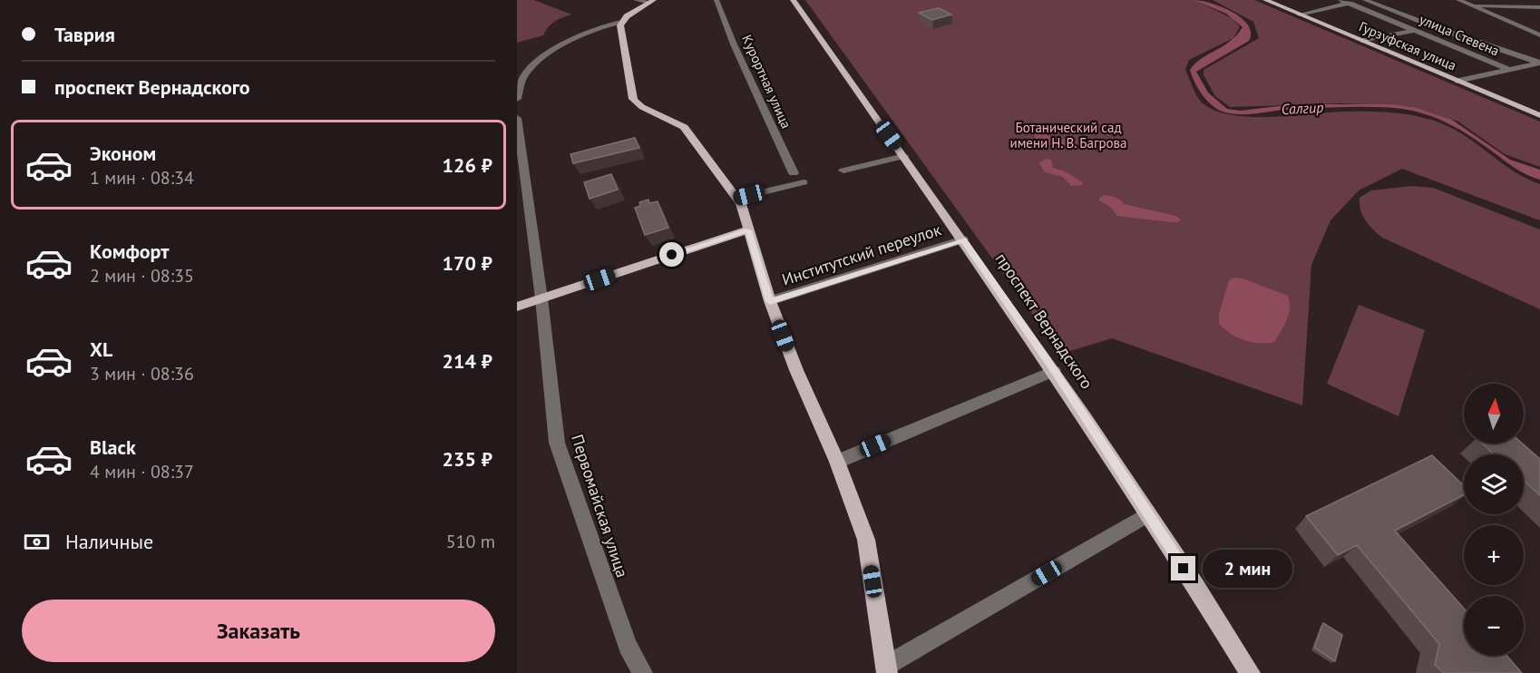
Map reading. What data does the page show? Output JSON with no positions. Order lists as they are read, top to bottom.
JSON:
{
  "streets": {
    "main road": ["Гурзуфская улица", "проспект Вернадского"],
    "street": [
      "улица Стевена",
      "Курортная улица",
      "Институтский переулок",
      "Первомайская улица"
    ]
  },
  "crossings": [
    ["Институтский переулок", "проспект Вернадского"]
  ],
  "water": ["Салгир"],
  "parks": ["Ботанический сад имени Н. В. Багрова"],
  "north": "top",
  "page": {
    "banner": ["Таврия", "проспект Вернадского"],
    "list": [
      {
        "name": "Эконом",
        "note": "1 мин · 08:34",
        "value": "126 ₽"
      },
      {
        "name": "Комфорт",
        "note": "2 мин · 08:35",
        "value": "170 ₽"
      },
      {
        "name": "XL",
        "note": "3 мин · 08:36",
        "value": "214 ₽"
      },
      {
        "name": "Black",
        "note": "4 мин · 08:37",
        "value": "235 ₽"
      }
    ],
    "map_buttons": ["+", "−"],
    "pay": ["Наличные", "510 m"],
    "bubble": "2 мин",
    "buttons": "Заказать"
  }
}
